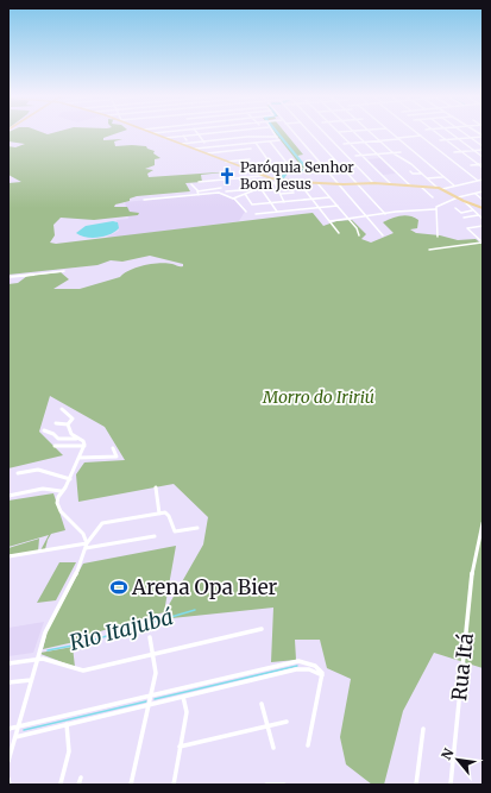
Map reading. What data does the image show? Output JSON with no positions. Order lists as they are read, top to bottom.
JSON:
{
  "streets": {
    "street": ["Rua Itá"]
  },
  "water": ["Rio Itajubá"],
  "parks": ["Morro do Iririú"],
  "places": {
    "church": ["Paróquia Senhor Bom Jesus"],
    "sports": ["Arena Opa Bier"]
  },
  "north": "top left"
}
